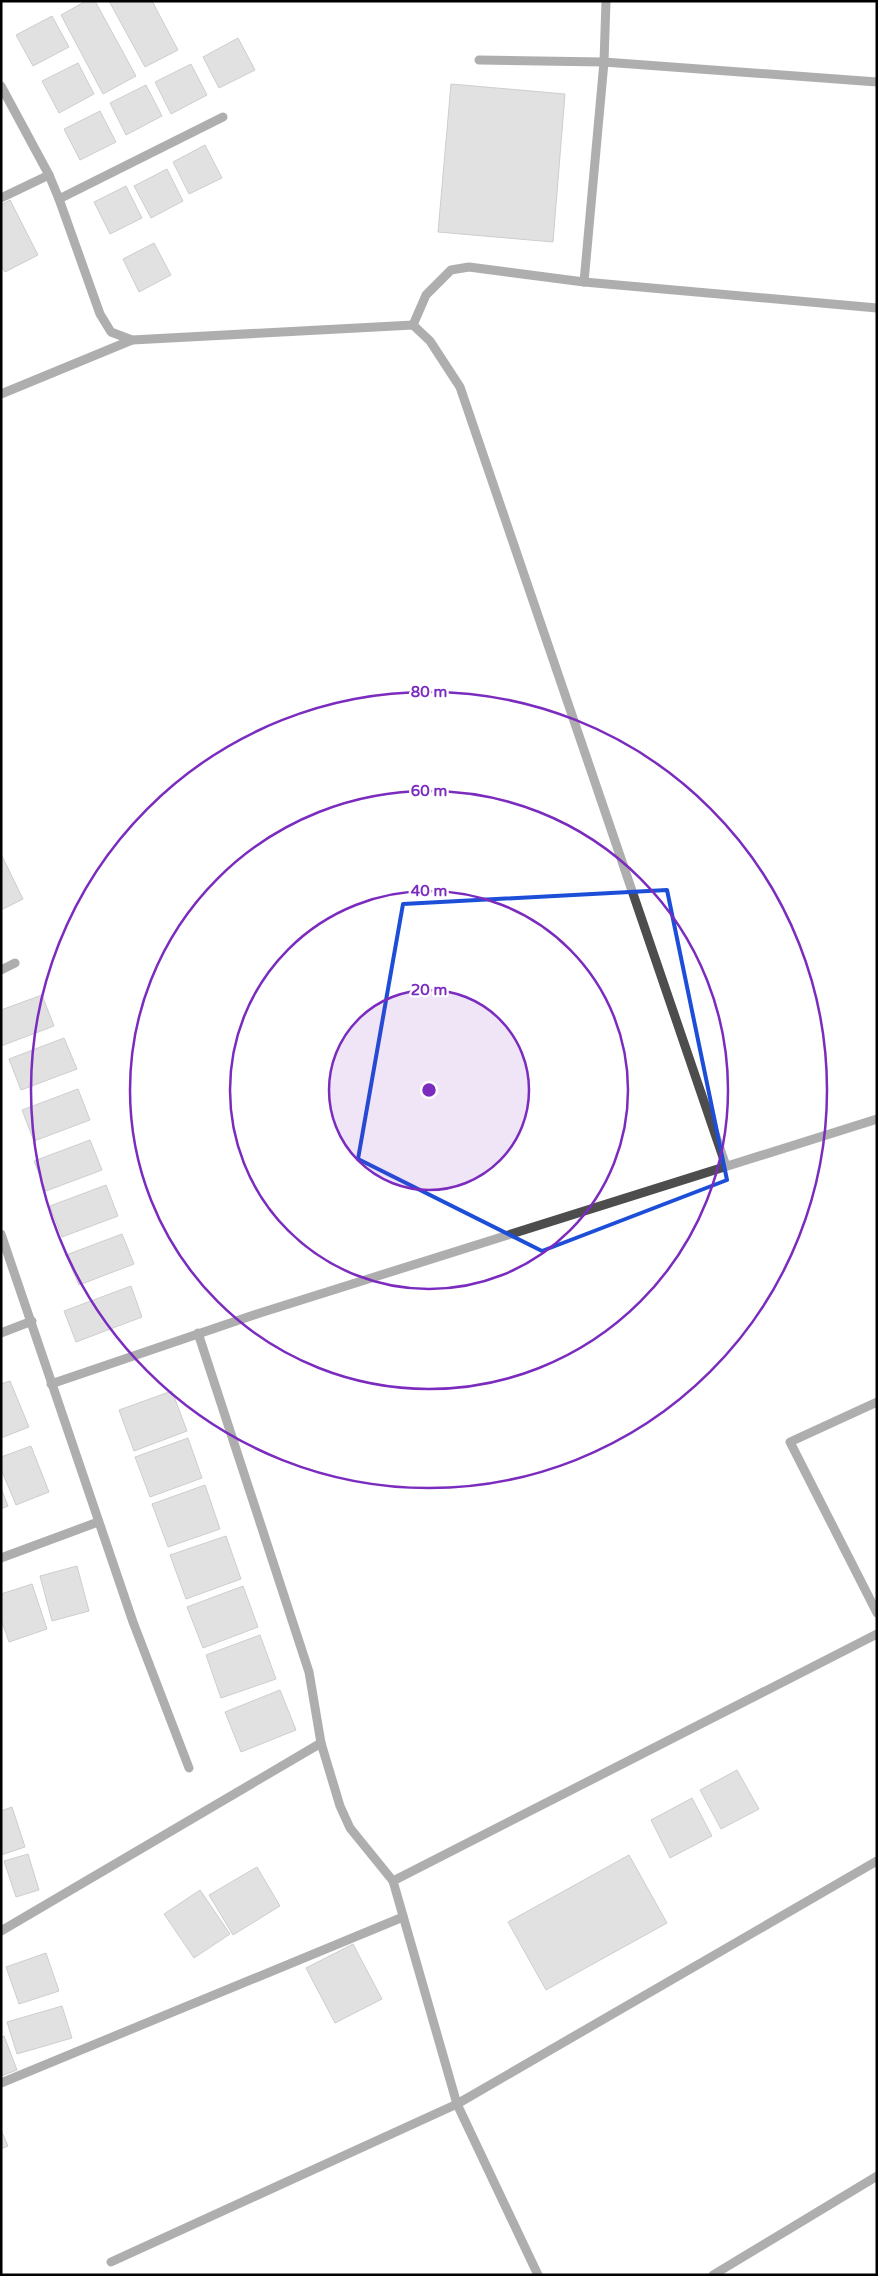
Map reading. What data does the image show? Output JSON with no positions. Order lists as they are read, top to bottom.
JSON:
{
  "rings": [
    "80 m",
    "60 m",
    "40 m",
    "20 m"
  ]
}
